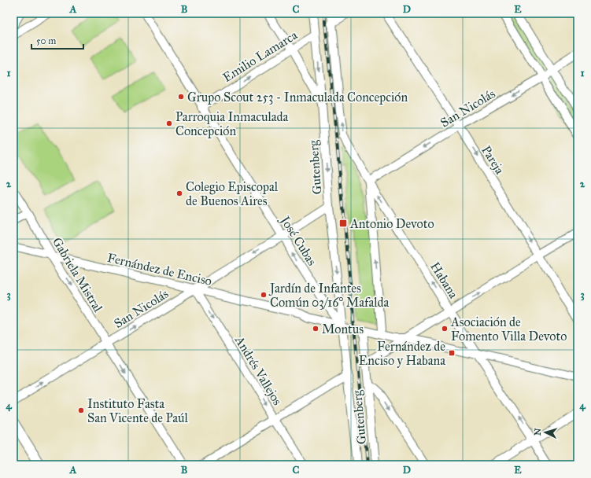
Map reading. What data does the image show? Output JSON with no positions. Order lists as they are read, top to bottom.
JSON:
{
  "streets": {
    "street": [
      "Emilio Lamarca",
      "San Nicolás",
      "Pareja",
      "Gutenberg",
      "José Cubas",
      "Fernández de Enciso",
      "Gabriela Mistral",
      "Habana",
      "Andrés Vallejos"
    ]
  },
  "crossings": [
    ["Emilio Lamarca", "Gutenberg"],
    ["Emilio Lamarca", "José Cubas"],
    ["San Nicolás", "Pareja"],
    ["San Nicolás", "Gutenberg"],
    ["San Nicolás", "José Cubas"],
    ["San Nicolás", "Fernández de Enciso"],
    ["San Nicolás", "Gabriela Mistral"],
    ["San Nicolás", "Habana"],
    ["San Nicolás", "Andrés Vallejos"],
    ["Gutenberg", "José Cubas"],
    ["Gutenberg", "Fernández de Enciso"],
    ["José Cubas", "Fernández de Enciso"],
    ["Fernández de Enciso", "Gabriela Mistral"],
    ["Fernández de Enciso", "Habana"],
    ["Fernández de Enciso", "Andrés Vallejos"]
  ],
  "one_way": [
    "Emilio Lamarca",
    "Pareja",
    "Gabriela Mistral",
    "Andrés Vallejos"
  ],
  "places": {
    "other": [
      "Grupo Scout 253 - Inmaculada Concepción",
      "Parroquia Inmaculada Concepción",
      "Colegio Episcopal de Buenos Aires",
      "Jardín de Infantes Común 03/16° Mafalda",
      "Montus",
      "Asociación de Fomento Villa Devoto",
      "Instituto Fasta San Vicente de Paúl"
    ],
    "transit": ["Antonio Devoto", "Fernández de Enciso y Habana"]
  },
  "scale_bar": "50 m",
  "north": "left",
  "grid": {
    "columns": [
      "A",
      "B",
      "C",
      "D",
      "E"
    ],
    "rows": [
      "1",
      "2",
      "3",
      "4"
    ]
  }
}
